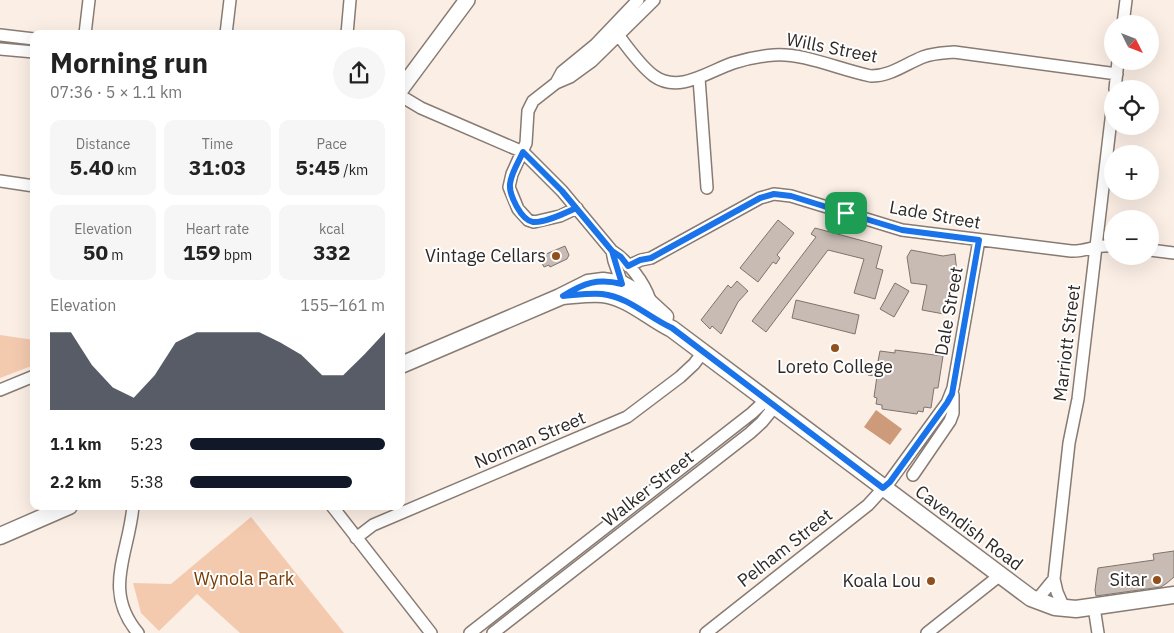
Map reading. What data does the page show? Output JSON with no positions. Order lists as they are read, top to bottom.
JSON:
{
  "streets": {
    "main road": ["Cavendish Road"],
    "street": [
      "Wills Street",
      "Lade Street",
      "Dale Street",
      "Marriott Street",
      "Norman Street",
      "Walker Street",
      "Pelham Street"
    ]
  },
  "crossings": [
    ["Lade Street", "Dale Street"],
    ["Lade Street", "Marriott Street"],
    ["Lade Street", "Cavendish Road"],
    ["Dale Street", "Cavendish Road"],
    ["Dale Street", "Pelham Street"],
    ["Marriott Street", "Cavendish Road"],
    ["Norman Street", "Cavendish Road"],
    ["Walker Street", "Cavendish Road"],
    ["Cavendish Road", "Pelham Street"]
  ],
  "parks": ["Wynola Park"],
  "places": [
    "Vintage Cellars",
    "Loreto College",
    "Sitar",
    "Koala Lou"
  ],
  "north": "bottom right",
  "page": {
    "map_buttons": ["+", "−"],
    "heading": ["Morning run", "07:36 · 5 × 1.1 km"],
    "stats": [
      ["Distance", "5.40 km"],
      ["Time", "31:03"],
      ["Pace", "5:45 /km"],
      ["Elevation", "50 m"],
      ["Heart rate", "159 bpm"],
      ["kcal", "332"]
    ],
    "chart": ["Elevation", "155–161 m"],
    "list": [
      {
        "name": "1.1 km",
        "note": "5:23"
      },
      {
        "name": "2.2 km",
        "note": "5:38"
      }
    ]
  }
}
